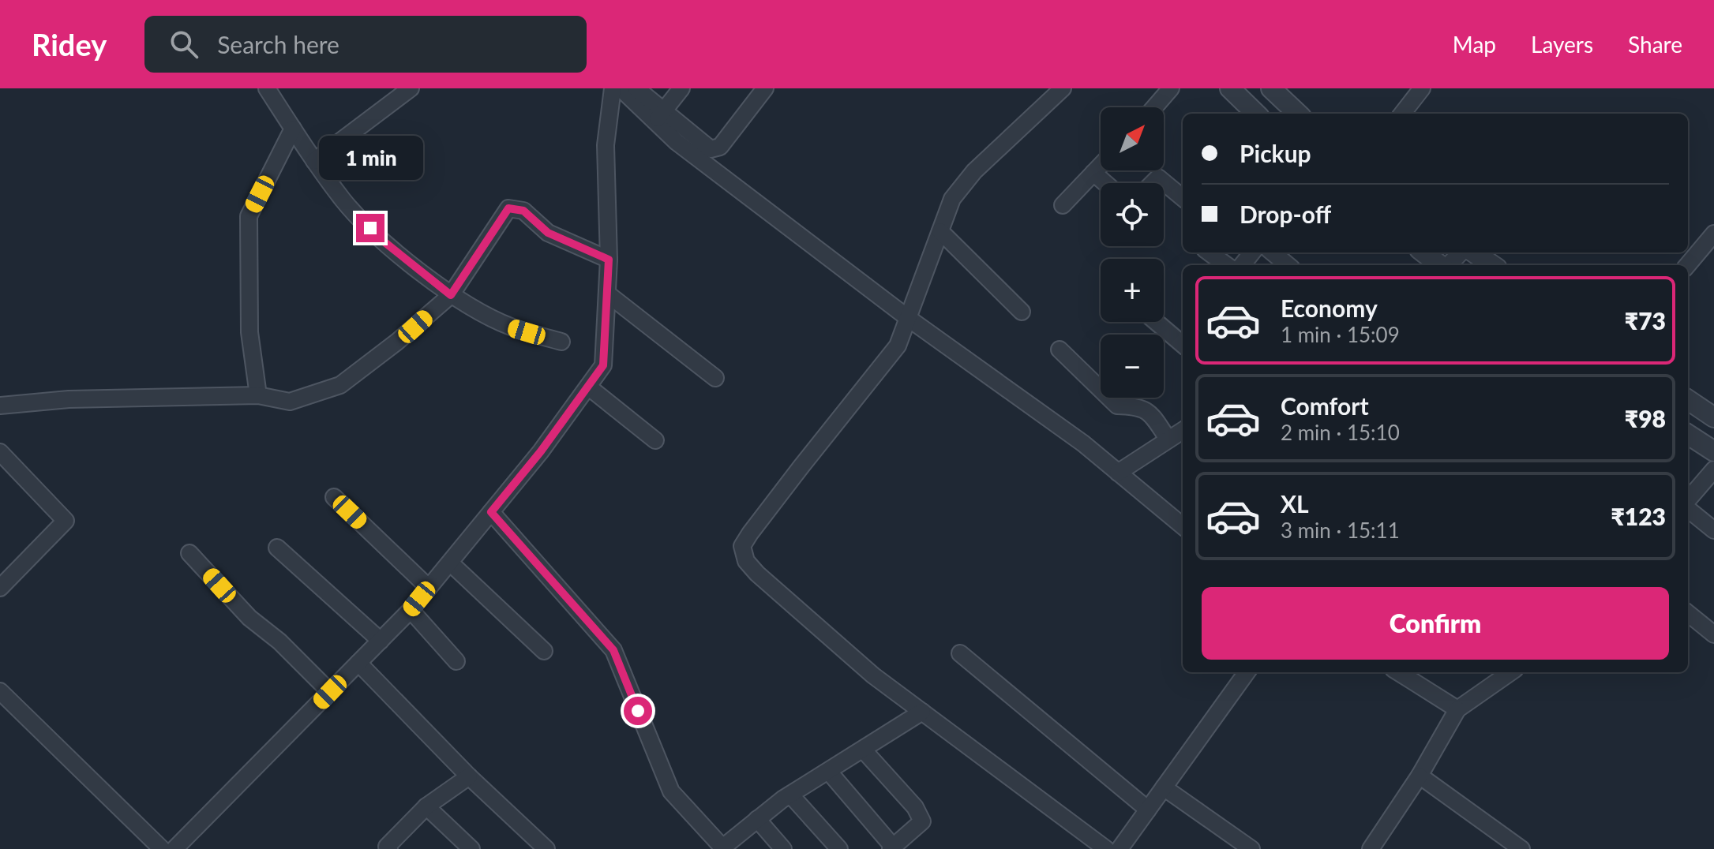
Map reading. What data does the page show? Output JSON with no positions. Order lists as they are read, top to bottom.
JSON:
{
  "north": "top right",
  "page": {
    "header": "Ridey",
    "search": "Search here",
    "nav": ["Map", "Layers", "Share"],
    "map_buttons": ["+", "−"],
    "banner": ["Pickup", "Drop-off"],
    "bubble": "1 min",
    "list": [
      {
        "name": "Economy",
        "note": "1 min · 15:09",
        "value": "₹73"
      },
      {
        "name": "Comfort",
        "note": "2 min · 15:10",
        "value": "₹98"
      },
      {
        "name": "XL",
        "note": "3 min · 15:11",
        "value": "₹123"
      }
    ],
    "buttons": "Confirm"
  }
}
